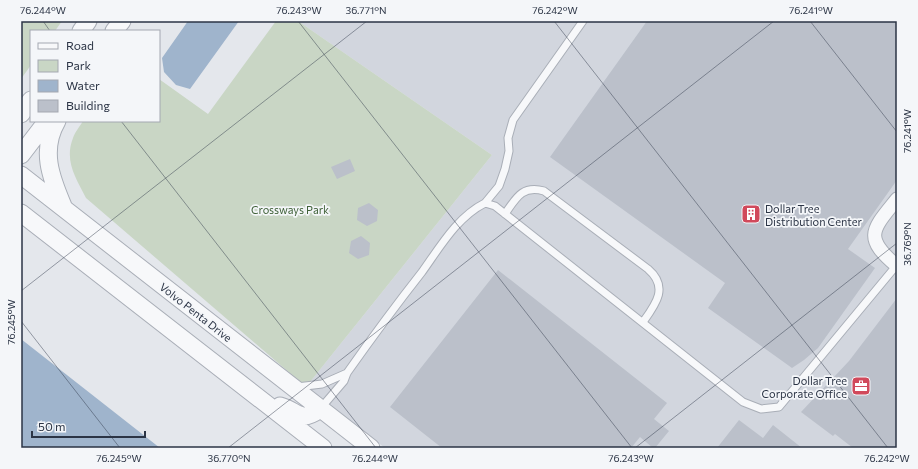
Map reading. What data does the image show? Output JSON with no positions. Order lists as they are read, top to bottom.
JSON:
{
  "streets": {
    "street": ["Volvo Penta Drive"]
  },
  "parks": ["Crossways Park"],
  "places": {
    "building": ["Dollar Tree Distribution Center"],
    "office": ["Dollar Tree Corporate Office"]
  },
  "legend": [
    "Road",
    "Park",
    "Water",
    "Building"
  ],
  "scale_bar": "50 m",
  "coordinates": [
    "76.244°W",
    "76.243°W",
    "36.771°N",
    "76.242°W",
    "76.241°W",
    "36.769°N",
    "76.245°W",
    "36.770°N"
  ]
}
